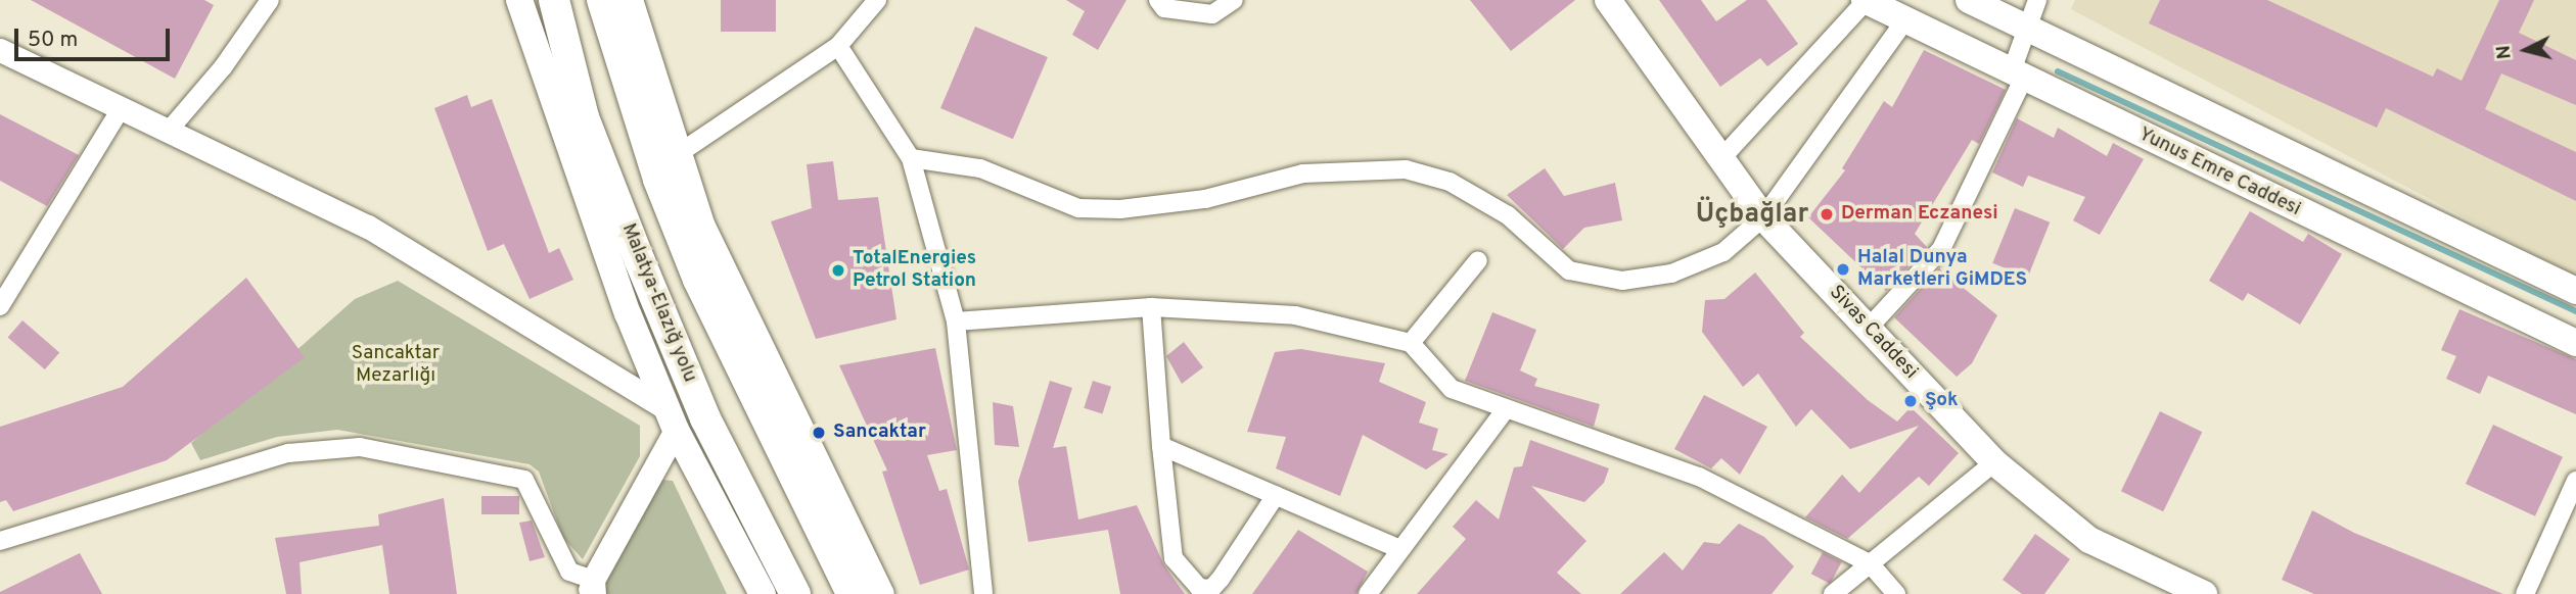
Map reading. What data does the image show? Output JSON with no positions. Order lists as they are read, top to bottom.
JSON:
{
  "streets": {
    "highway": ["Malatya-Elazığ yolu"],
    "main road": ["Yunus Emre Caddesi", "Sivas Caddesi"]
  },
  "districts": ["Üçbağlar"],
  "parks": ["Sancaktar Mezarlığı"],
  "places": [
    "Derman Eczanesi",
    "Halal Dunya Marketleri GiMDES",
    "TotalEnergies Petrol Station",
    "Şok",
    "Sancaktar"
  ],
  "scale_bar": "50 m",
  "north": "left"
}
